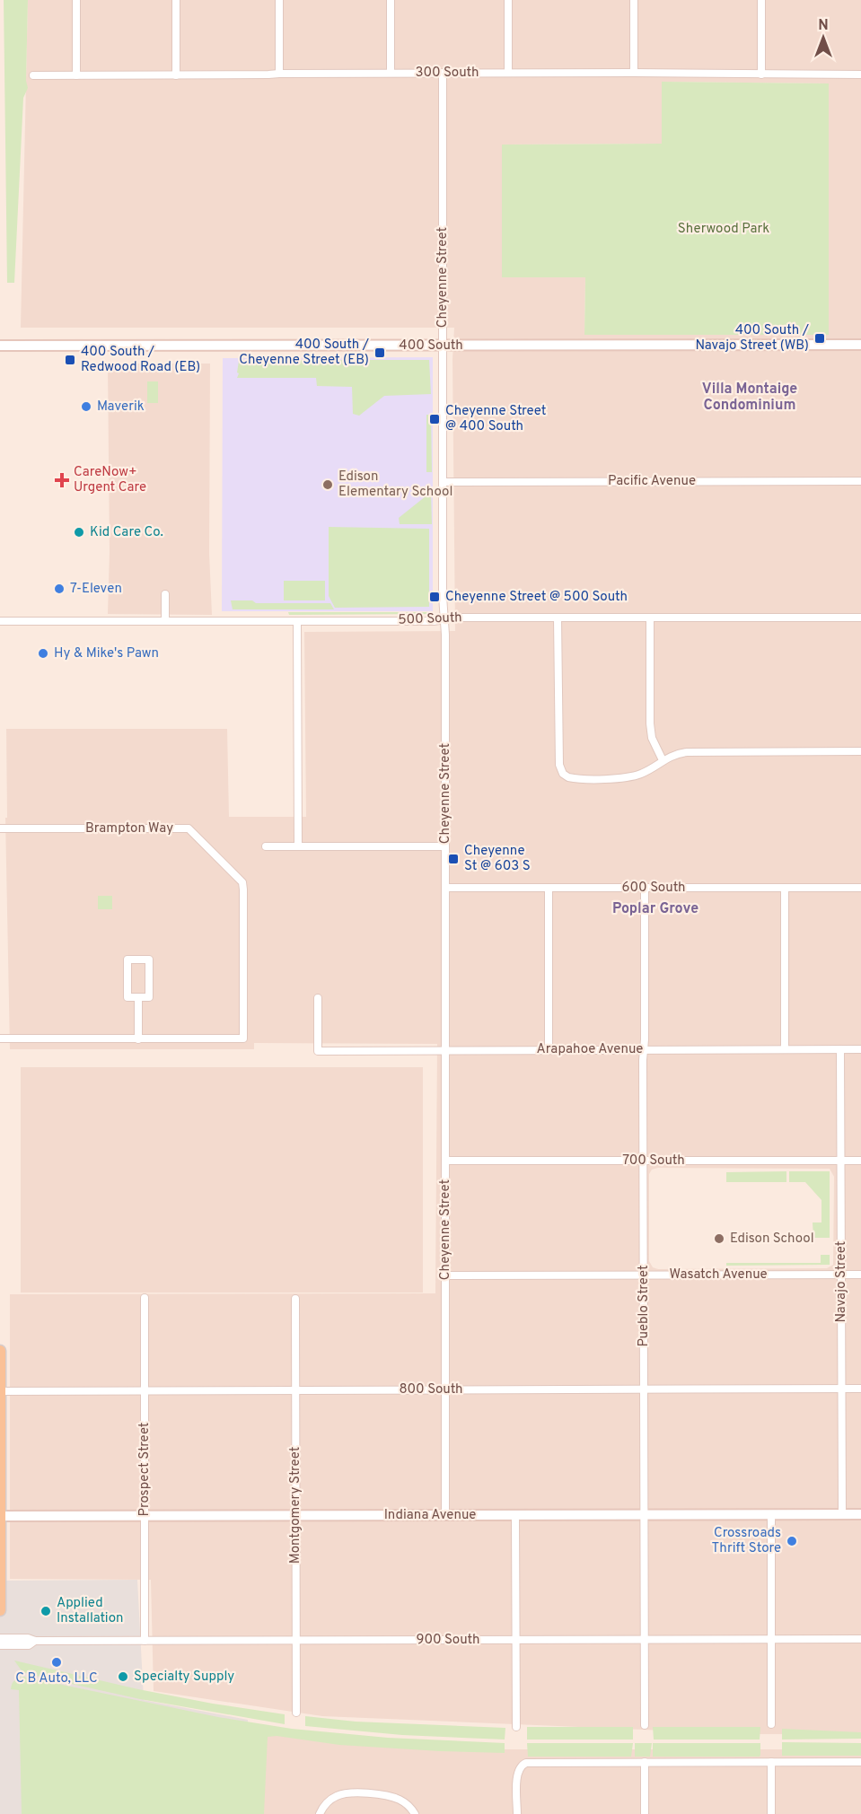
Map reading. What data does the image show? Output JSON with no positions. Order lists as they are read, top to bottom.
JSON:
{
  "streets": {
    "street": [
      "300 South",
      "Cheyenne Street",
      "400 South",
      "Pacific Avenue",
      "500 South",
      "Brampton Way",
      "600 South",
      "Arapahoe Avenue",
      "700 South",
      "Wasatch Avenue",
      "Navajo Street",
      "Pueblo Street",
      "800 South",
      "Prospect Street",
      "Montgomery Street",
      "Indiana Avenue",
      "900 South"
    ]
  },
  "crossings": [
    ["300 South", "Cheyenne Street"],
    ["Cheyenne Street", "400 South"],
    ["Cheyenne Street", "Pacific Avenue"],
    ["Cheyenne Street", "500 South"],
    ["Cheyenne Street", "600 South"],
    ["Cheyenne Street", "Arapahoe Avenue"],
    ["Cheyenne Street", "700 South"],
    ["Cheyenne Street", "Wasatch Avenue"],
    ["Cheyenne Street", "800 South"],
    ["Cheyenne Street", "Indiana Avenue"],
    ["600 South", "Pueblo Street"],
    ["Arapahoe Avenue", "Navajo Street"],
    ["Arapahoe Avenue", "Pueblo Street"],
    ["700 South", "Navajo Street"],
    ["700 South", "Pueblo Street"],
    ["Wasatch Avenue", "Navajo Street"],
    ["Wasatch Avenue", "Pueblo Street"],
    ["Navajo Street", "800 South"],
    ["Navajo Street", "Indiana Avenue"],
    ["Pueblo Street", "800 South"],
    ["Pueblo Street", "Indiana Avenue"],
    ["Pueblo Street", "900 South"],
    ["800 South", "Prospect Street"],
    ["800 South", "Montgomery Street"],
    ["Prospect Street", "Indiana Avenue"],
    ["Prospect Street", "900 South"],
    ["Montgomery Street", "Indiana Avenue"],
    ["Montgomery Street", "900 South"]
  ],
  "districts": ["Villa Montaige Condominium", "Poplar Grove"],
  "parks": ["Sherwood Park"],
  "places": {
    "transit": [
      "400 South / Navajo Street (WB)",
      "400 South / Cheyenne Street (EB)",
      "400 South / Redwood Road (EB)",
      "Cheyenne Street @ 400 South",
      "Cheyenne Street @ 500 South",
      "Cheyenne St @ 603 S"
    ],
    "other": [
      "Maverik",
      "Edison Elementary School",
      "Kid Care Co.",
      "7-Eleven",
      "Hy & Mike's Pawn",
      "Edison School",
      "Crossroads Thrift Store",
      "Applied Installation",
      "C B Auto, LLC",
      "Specialty Supply"
    ],
    "health": ["CareNow+ Urgent Care"]
  },
  "north": "top"
}
